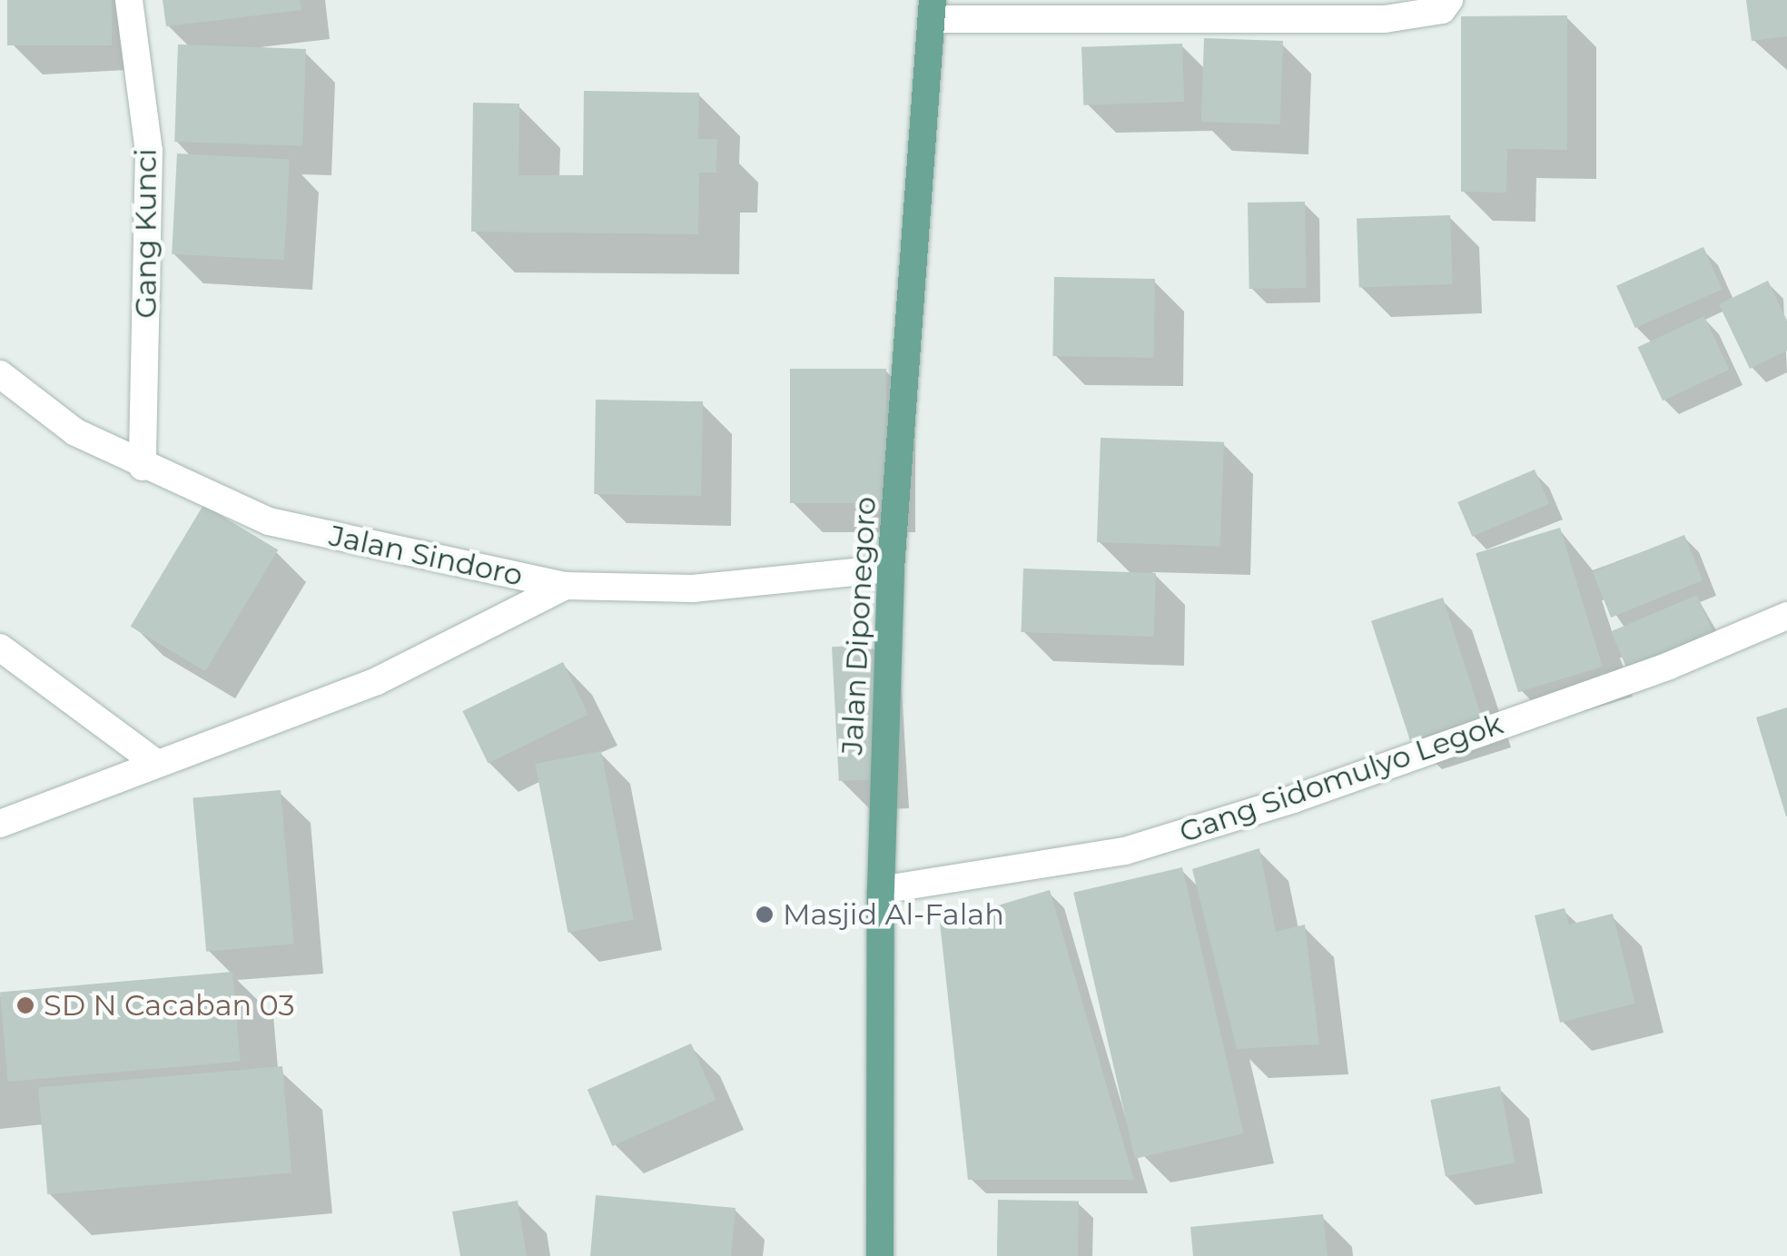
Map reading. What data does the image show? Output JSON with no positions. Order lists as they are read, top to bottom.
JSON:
{
  "streets": {
    "main road": ["Jalan Diponegoro"],
    "street": ["Gang Kunci", "Jalan Sindoro", "Gang Sidomulyo Legok"]
  },
  "crossings": [
    ["Gang Kunci", "Jalan Sindoro"],
    ["Jalan Sindoro", "Jalan Diponegoro"],
    ["Jalan Diponegoro", "Gang Sidomulyo Legok"]
  ],
  "places": ["Masjid Al-Falah", "SD N Cacaban 03"]
}
